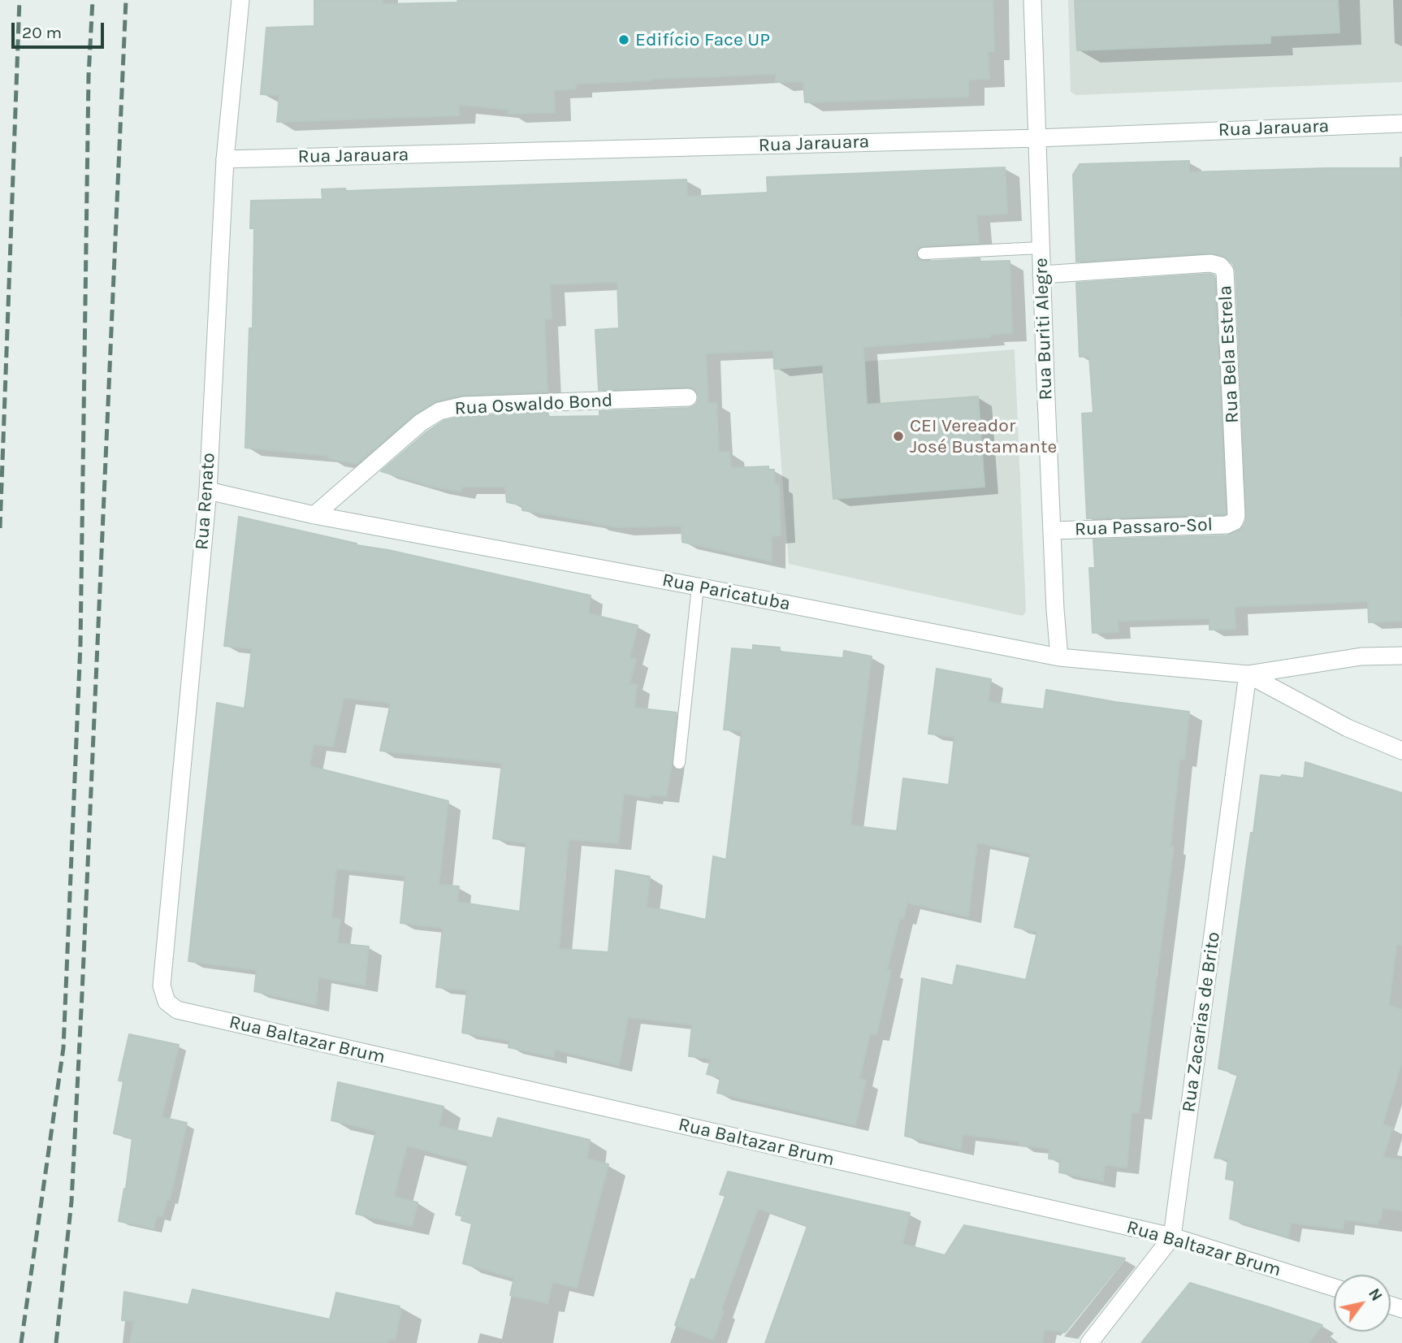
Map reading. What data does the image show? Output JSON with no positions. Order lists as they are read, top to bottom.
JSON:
{
  "streets": {
    "street": [
      "Rua Jarauara",
      "Rua Buriti Alegre",
      "Rua Bela Estrela",
      "Rua Oswaldo Bond",
      "Rua Renato",
      "Rua Passaro-Sol",
      "Rua Paricatuba",
      "Rua Zacarias de Brito",
      "Rua Baltazar Brum"
    ]
  },
  "crossings": [
    ["Rua Jarauara", "Rua Buriti Alegre"],
    ["Rua Jarauara", "Rua Renato"],
    ["Rua Buriti Alegre", "Rua Bela Estrela"],
    ["Rua Buriti Alegre", "Rua Passaro-Sol"],
    ["Rua Buriti Alegre", "Rua Paricatuba"],
    ["Rua Bela Estrela", "Rua Passaro-Sol"],
    ["Rua Oswaldo Bond", "Rua Paricatuba"],
    ["Rua Renato", "Rua Paricatuba"],
    ["Rua Renato", "Rua Baltazar Brum"],
    ["Rua Paricatuba", "Rua Zacarias de Brito"],
    ["Rua Zacarias de Brito", "Rua Baltazar Brum"]
  ],
  "places": ["Edifício Face UP", "CEI Vereador José Bustamante"],
  "scale_bar": "20 m",
  "north": "top right"
}
